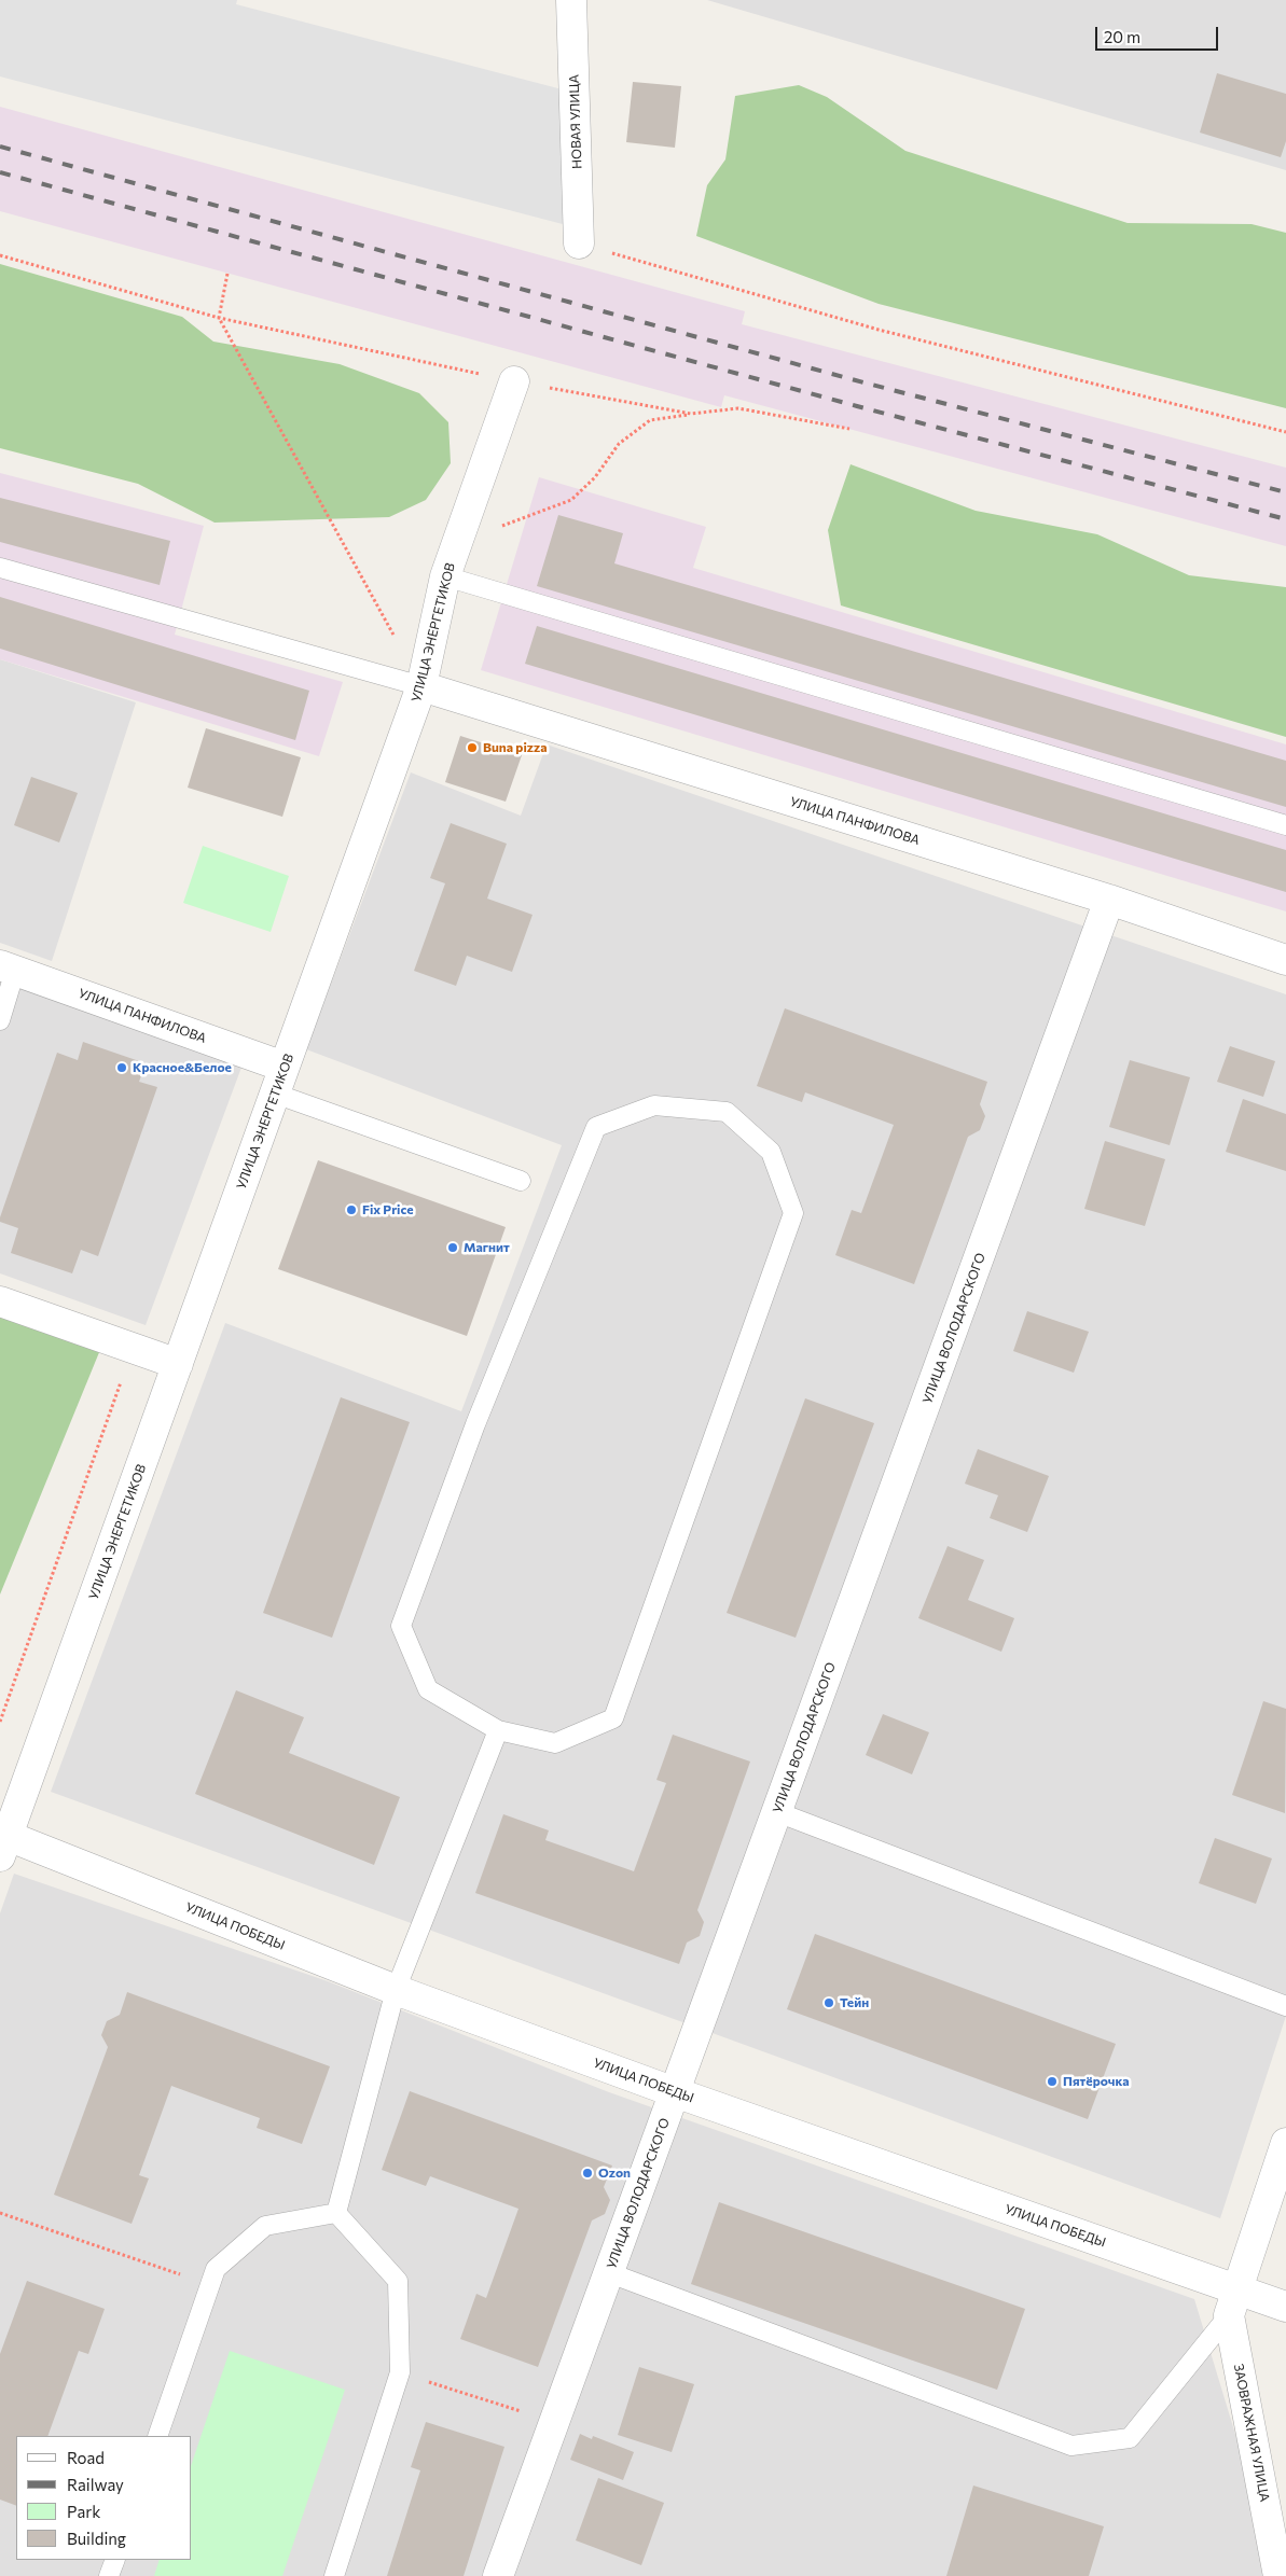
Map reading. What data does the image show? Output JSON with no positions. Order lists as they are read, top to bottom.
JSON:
{
  "streets": {
    "street": [
      "НОВАЯ УЛИЦА",
      "УЛИЦА ЭНЕРГЕТИКОВ",
      "УЛИЦА ПАНФИЛОВА",
      "УЛИЦА ВОЛОДАРСКОГО",
      "УЛИЦА ПОБЕДЫ",
      "ЗАОВРАЖНАЯ УЛИЦА"
    ]
  },
  "crossings": [
    ["УЛИЦА ЭНЕРГЕТИКОВ", "УЛИЦА ПАНФИЛОВА"],
    ["УЛИЦА ЭНЕРГЕТИКОВ", "УЛИЦА ПОБЕДЫ"],
    ["УЛИЦА ПАНФИЛОВА", "УЛИЦА ВОЛОДАРСКОГО"],
    ["УЛИЦА ВОЛОДАРСКОГО", "УЛИЦА ПОБЕДЫ"],
    ["УЛИЦА ПОБЕДЫ", "ЗАОВРАЖНАЯ УЛИЦА"]
  ],
  "places": [
    "Buna pizza",
    "Красное&Белое",
    "Fix Price",
    "Магнит",
    "Тейн",
    "Пятёрочка",
    "Ozon"
  ],
  "legend": [
    "Road",
    "Railway",
    "Park",
    "Building"
  ],
  "scale_bar": "20 m"
}
